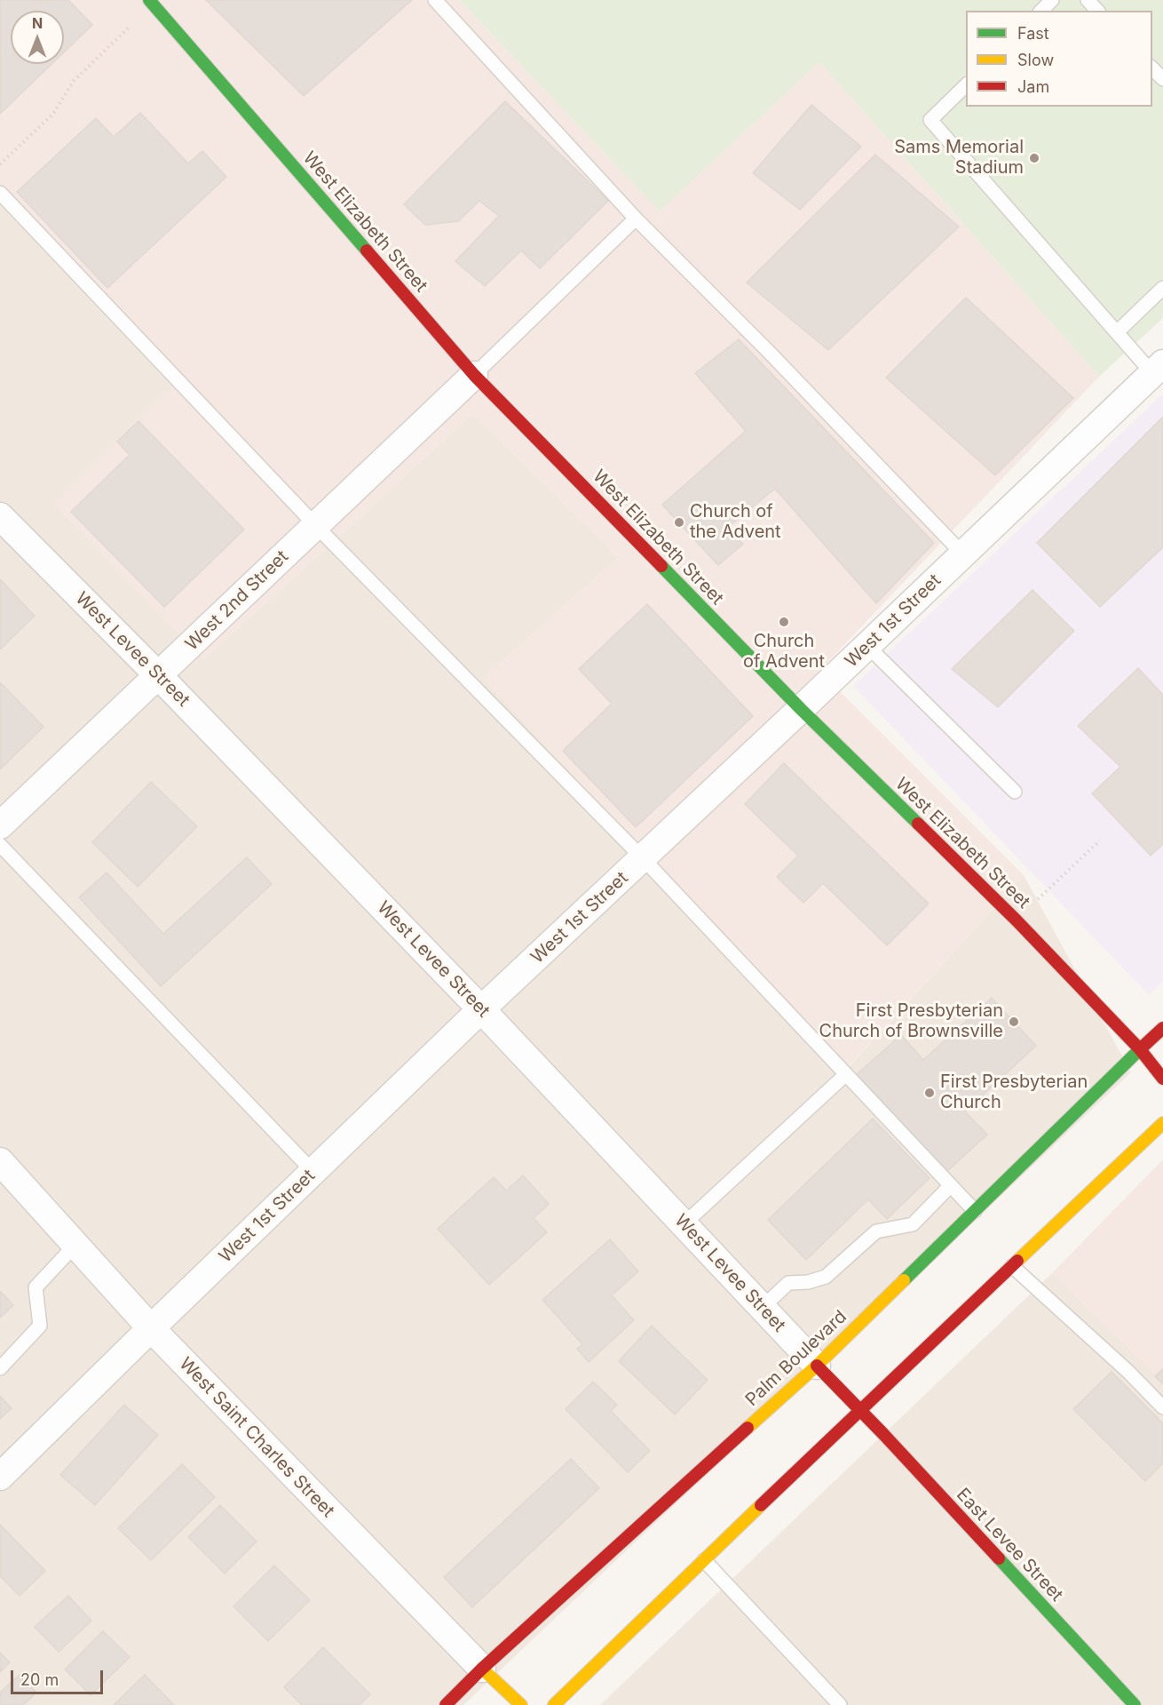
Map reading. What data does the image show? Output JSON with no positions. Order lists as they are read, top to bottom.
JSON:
{
  "streets": {
    "main road": [
      "West Elizabeth Street",
      "West Levee Street",
      "Palm Boulevard",
      "West Saint Charles Street",
      "East Levee Street"
    ],
    "street": ["West 2nd Street", "West 1st Street"]
  },
  "crossings": [
    ["West Elizabeth Street", "West 2nd Street"],
    ["West Elizabeth Street", "West 1st Street"],
    ["West Elizabeth Street", "Palm Boulevard"],
    ["West 2nd Street", "West Levee Street"],
    ["West 1st Street", "West Levee Street"],
    ["West 1st Street", "West Saint Charles Street"],
    ["West Levee Street", "Palm Boulevard"],
    ["West Levee Street", "East Levee Street"],
    ["Palm Boulevard", "West Saint Charles Street"]
  ],
  "places": [
    "Sams Memorial Stadium",
    "Church of the Advent",
    "Church of Advent",
    "First Presbyterian Church of Brownsville",
    "First Presbyterian Church"
  ],
  "legend": ["Fast", "Slow", "Jam"],
  "scale_bar": "20 m",
  "north": "top"
}
